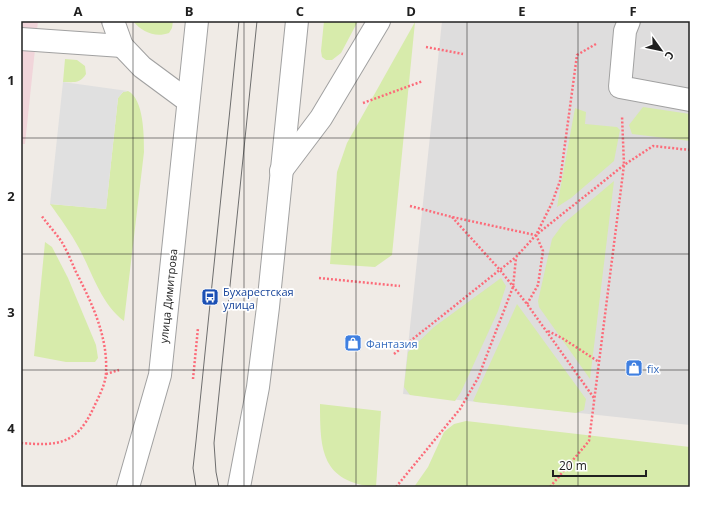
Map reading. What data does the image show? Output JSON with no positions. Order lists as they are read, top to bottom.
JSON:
{
  "streets": {
    "street": ["улица Димитрова"]
  },
  "places": {
    "bus stop": ["Бухарестская улица"],
    "shop": ["Фантазия", "fix"]
  },
  "scale_bar": "20 m",
  "north": "bottom right",
  "grid": {
    "columns": [
      "A",
      "B",
      "C",
      "D",
      "E",
      "F"
    ],
    "rows": [
      "1",
      "2",
      "3",
      "4"
    ]
  }
}
